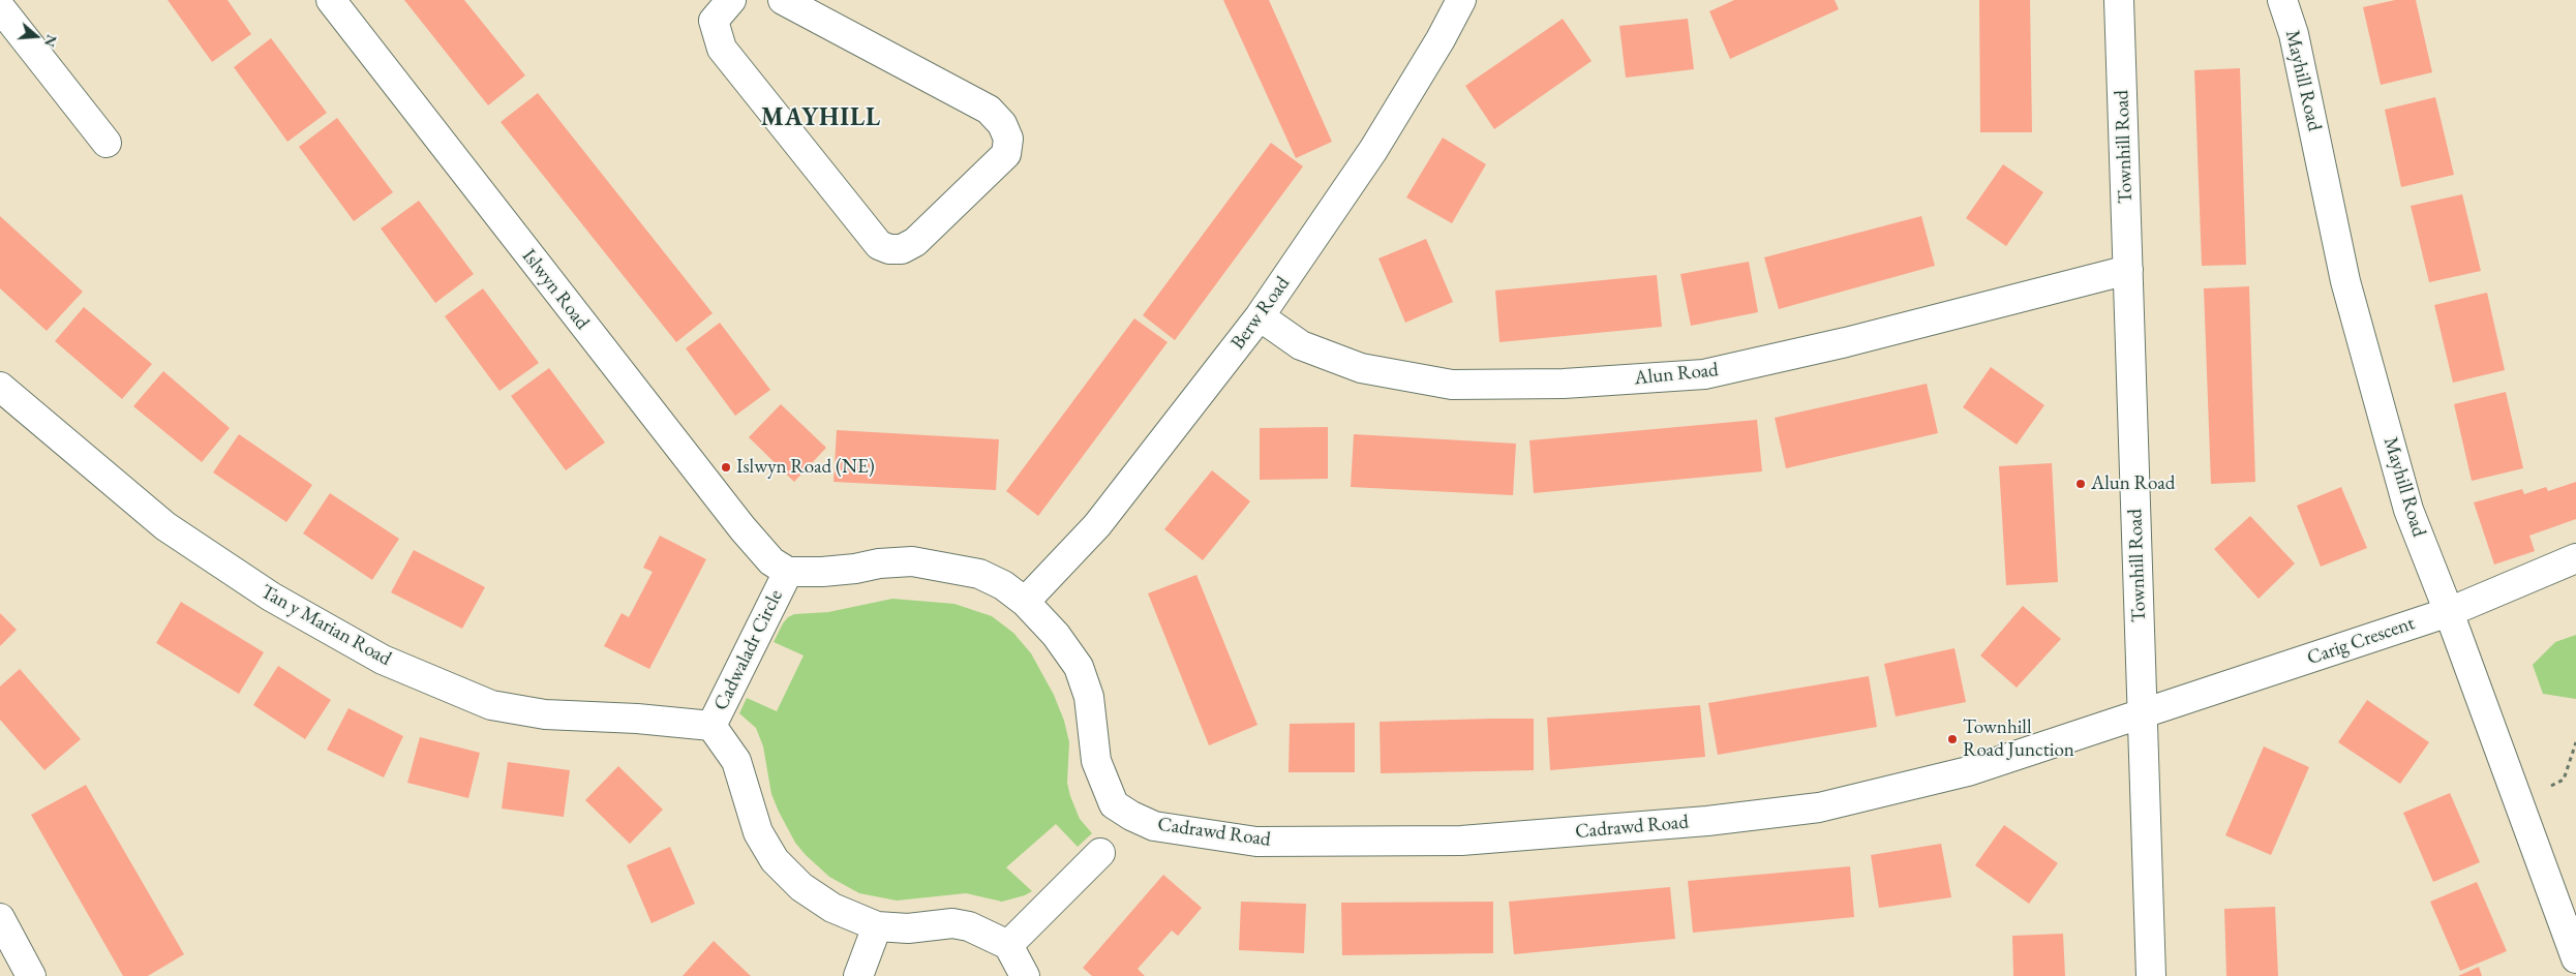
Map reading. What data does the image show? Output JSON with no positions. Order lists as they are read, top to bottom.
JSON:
{
  "streets": {
    "street": [
      "Mayhill Road",
      "Townhill Road",
      "Islwyn Road",
      "Berw Road",
      "Alun Road",
      "Tan y Marian Road",
      "Carig Crescent",
      "Cadwaladr Circle",
      "Cadrawd Road"
    ]
  },
  "crossings": [
    ["Mayhill Road", "Carig Crescent"],
    ["Townhill Road", "Alun Road"],
    ["Townhill Road", "Carig Crescent"],
    ["Townhill Road", "Cadrawd Road"],
    ["Islwyn Road", "Cadwaladr Circle"],
    ["Berw Road", "Alun Road"],
    ["Berw Road", "Cadwaladr Circle"],
    ["Tan y Marian Road", "Cadwaladr Circle"],
    ["Carig Crescent", "Cadrawd Road"],
    ["Cadwaladr Circle", "Cadrawd Road"]
  ],
  "districts": ["MAYHILL"],
  "places": ["Islwyn Road (NE)", "Alun Road", "Townhill Road Junction"],
  "north": "right"
}
